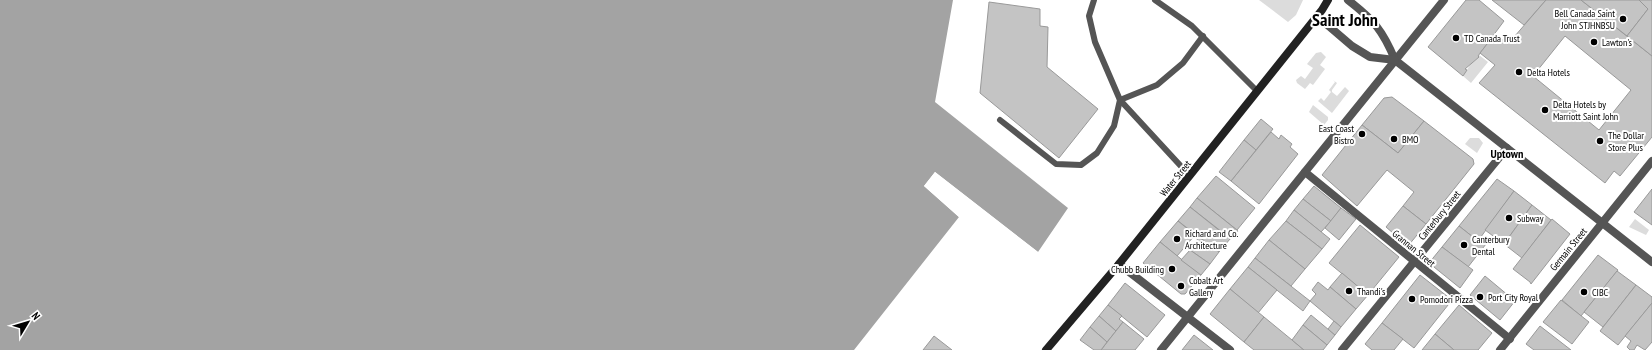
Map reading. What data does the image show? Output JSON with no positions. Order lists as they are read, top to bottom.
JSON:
{
  "streets": {
    "main road": ["Water Street"],
    "street": ["Canterbury Street", "Grannan Street", "Germain Street"]
  },
  "crossings": [
    ["Canterbury Street", "Grannan Street"],
    ["Grannan Street", "Germain Street"]
  ],
  "districts": ["Saint John", "Uptown"],
  "places": [
    "Bell Canada Saint John STJHNBSU",
    "TD Canada Trust",
    "Lawton's",
    "Delta Hotels",
    "Delta Hotels by Marriott Saint John",
    "East Coast Bistro",
    "BMO",
    "The Dollar Store Plus",
    "Subway",
    "Richard and Co. Architecture",
    "Canterbury Dental",
    "Chubb Building",
    "Cobalt Art Gallery",
    "Thandi's",
    "CIBC",
    "Port City Royal",
    "Pomodori Pizza"
  ],
  "north": "top right"
}
